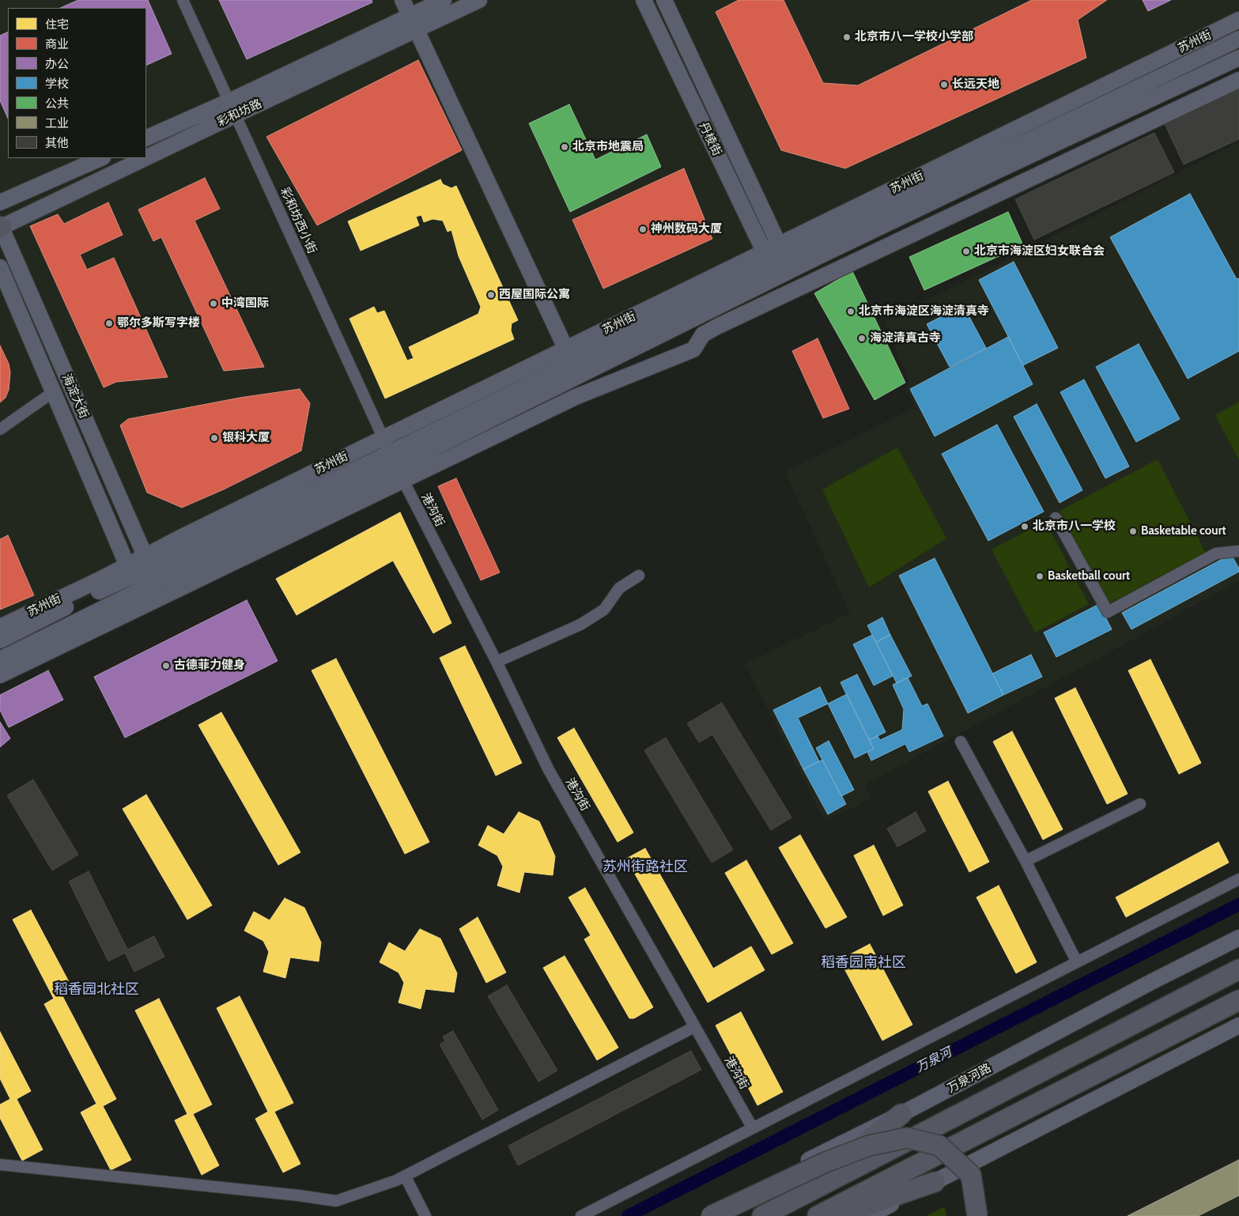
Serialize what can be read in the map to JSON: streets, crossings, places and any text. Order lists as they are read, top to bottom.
{
  "streets": {
    "street": [
      "苏州街",
      "彩和坊路",
      "丹棱街",
      "彩和坊西小街",
      "海淀大街",
      "港沟街",
      "万泉河路"
    ]
  },
  "crossings": [
    ["苏州街", "丹棱街"],
    ["苏州街", "彩和坊西小街"],
    ["苏州街", "海淀大街"],
    ["苏州街", "港沟街"],
    ["彩和坊路", "彩和坊西小街"],
    ["彩和坊路", "海淀大街"],
    ["彩和坊西小街", "港沟街"]
  ],
  "districts": ["苏州街路社区", "稻香园南社区", "稻香园北社区"],
  "water": ["万泉河"],
  "places": [
    "北京市八一学校小学部",
    "长远天地",
    "北京市地震局",
    "神州数码大厦",
    "北京市海淀区妇女联合会",
    "西屋国际公寓",
    "中湾国际",
    "北京市海淀区海淀清真寺",
    "鄂尔多斯写字楼",
    "海淀清真古寺",
    "银科大厦",
    "北京市八一学校",
    "Basketable court",
    "Basketball court",
    "古德菲力健身"
  ],
  "legend": [
    "住宅",
    "商业",
    "办公",
    "学校",
    "公共",
    "工业",
    "其他"
  ]
}
